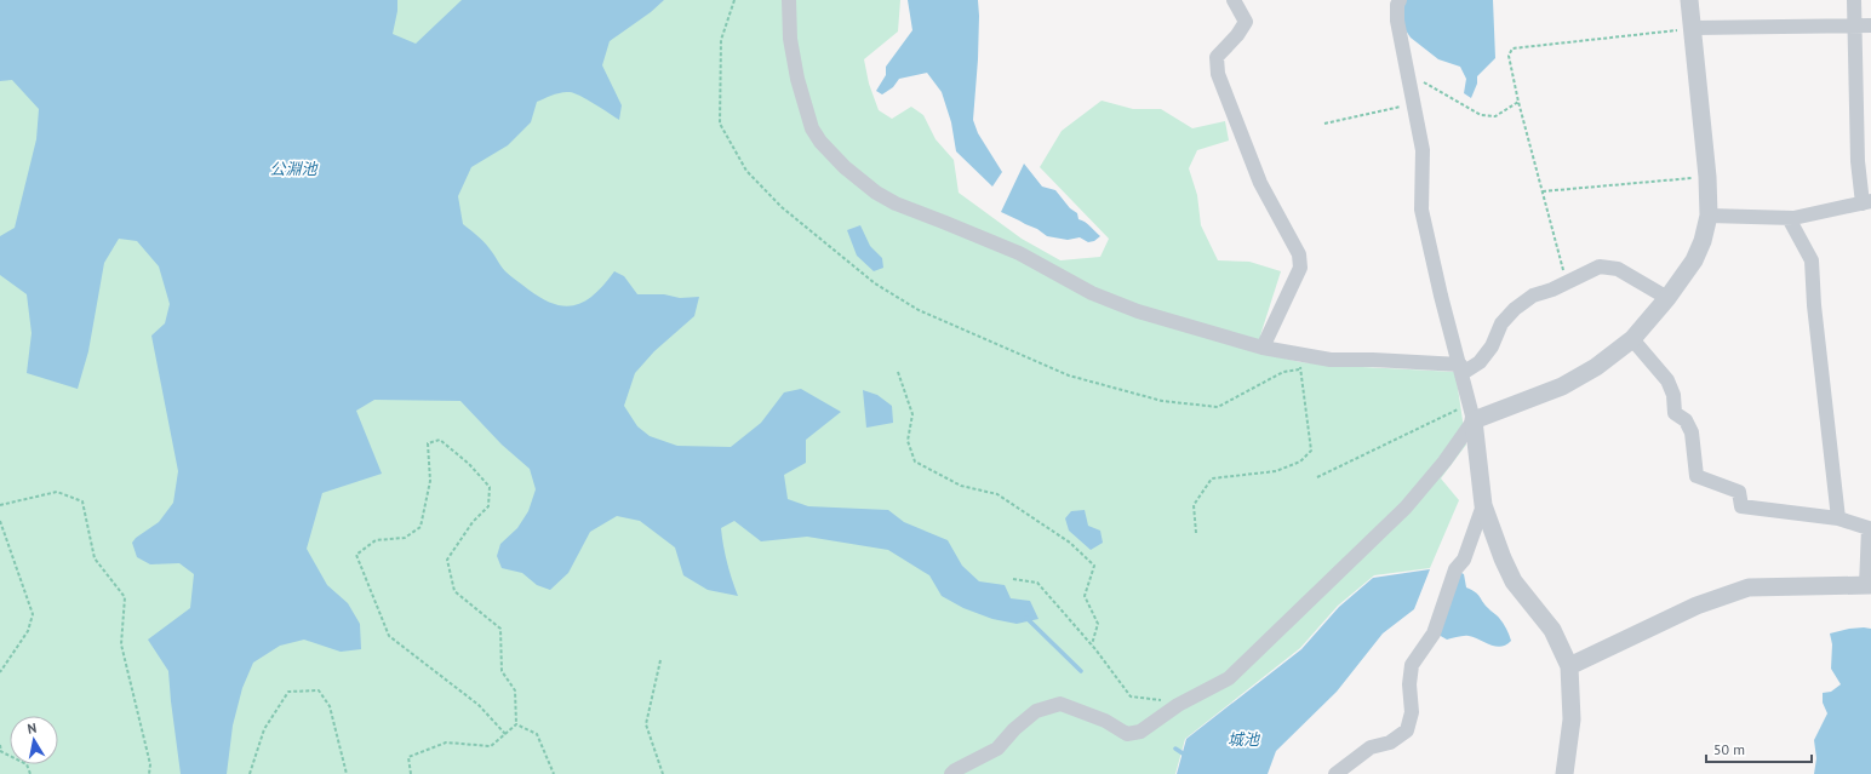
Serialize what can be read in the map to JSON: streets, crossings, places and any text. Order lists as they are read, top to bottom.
{
  "water": ["公淵池", "城池"],
  "scale_bar": "50 m",
  "north": "top"
}
